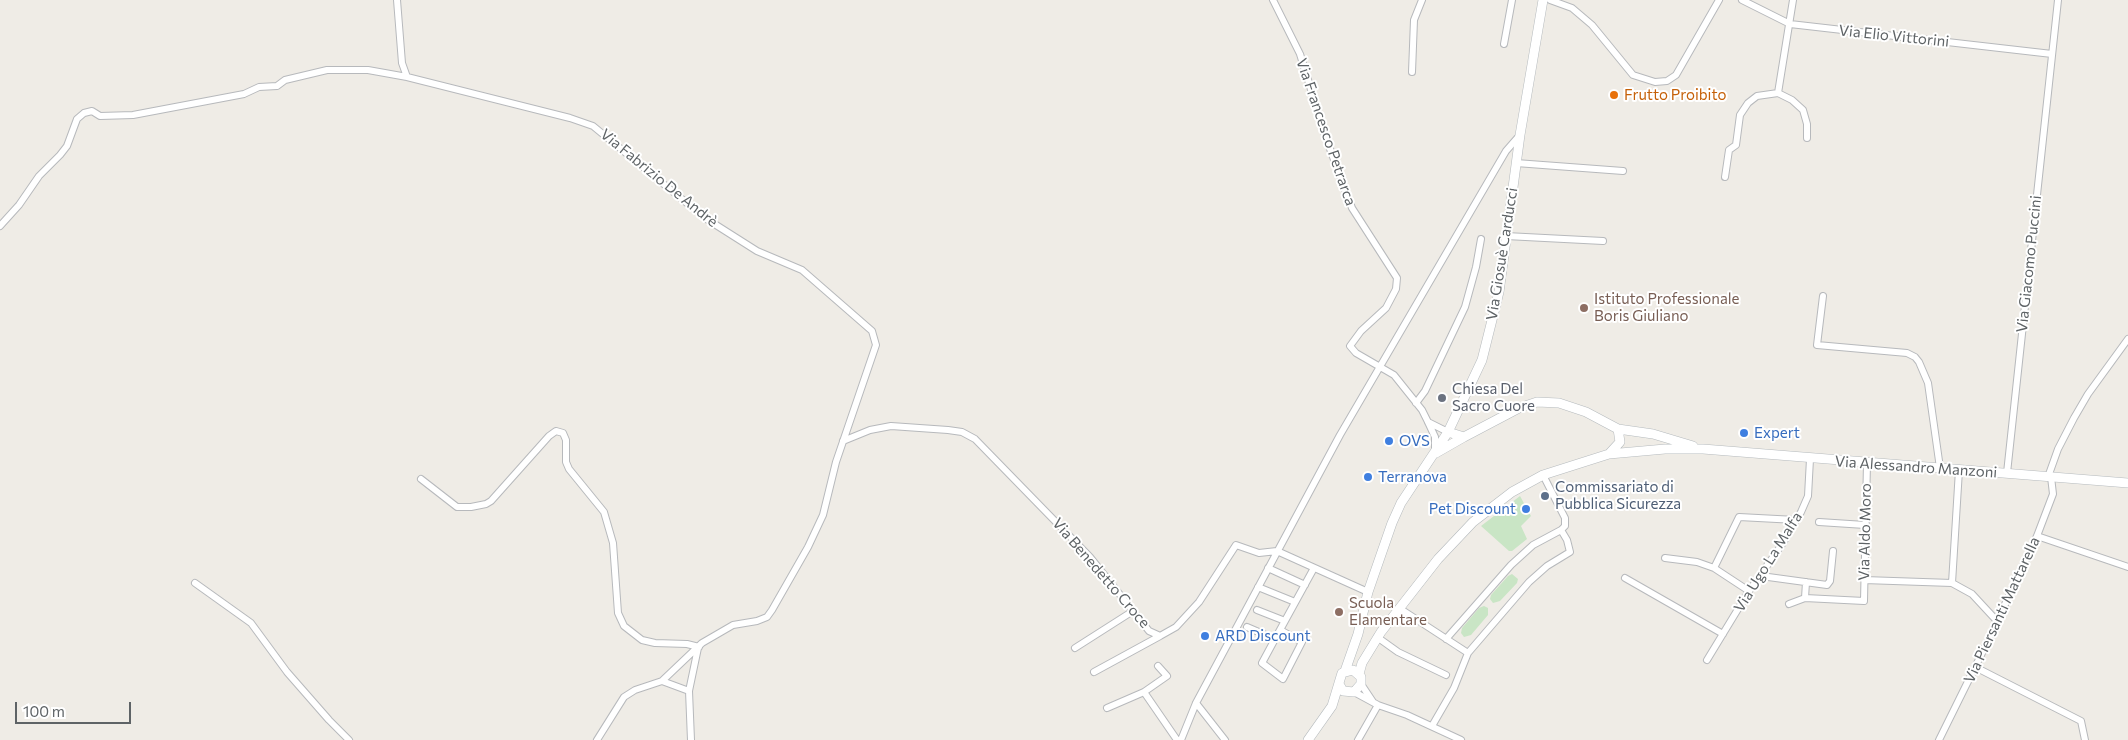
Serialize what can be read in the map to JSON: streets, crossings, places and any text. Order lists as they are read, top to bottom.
{
  "streets": {
    "main road": ["Via Giosuè Carducci", "Via Alessandro Manzoni"],
    "street": [
      "Via Elio Vittorini",
      "Via Francesco Petrarca",
      "Via Fabrizio De Andrè",
      "Via Giacomo Puccini",
      "Via Aldo Moro",
      "Via Ugo La Malfa",
      "Via Benedetto Croce",
      "Via Piersanti Mattarella"
    ]
  },
  "crossings": [
    ["Via Elio Vittorini", "Via Giacomo Puccini"],
    ["Via Francesco Petrarca", "Via Giosuè Carducci"],
    ["Via Fabrizio De Andrè", "Via Benedetto Croce"],
    ["Via Giosuè Carducci", "Via Benedetto Croce"],
    ["Via Giacomo Puccini", "Via Alessandro Manzoni"],
    ["Via Alessandro Manzoni", "Via Aldo Moro"],
    ["Via Alessandro Manzoni", "Via Ugo La Malfa"],
    ["Via Alessandro Manzoni", "Via Piersanti Mattarella"]
  ],
  "places": [
    "Frutto Proibito",
    "Istituto Professionale Boris Giuliano",
    "Chiesa Del Sacro Cuore",
    "Expert",
    "OVS",
    "Terranova",
    "Commissariato di Pubblica Sicurezza",
    "Pet Discount",
    "Scuola Elamentare",
    "ARD Discount"
  ],
  "scale_bar": "100 m"
}
